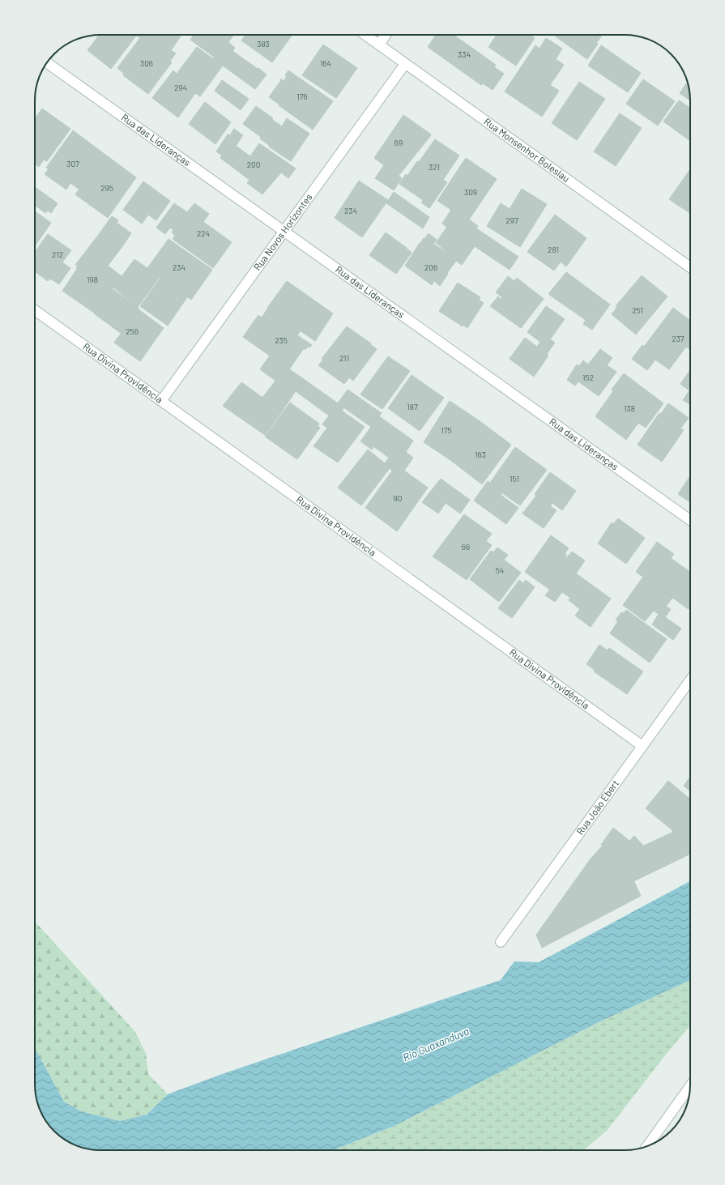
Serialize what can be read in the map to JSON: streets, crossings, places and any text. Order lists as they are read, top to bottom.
{
  "streets": {
    "street": [
      "Rua das Lideranças",
      "Rua Monsenhor Boleslau",
      "Rua Novos Horizontes",
      "Rua Divina Providência",
      "Rua João Ebert"
    ]
  },
  "crossings": [
    ["Rua das Lideranças", "Rua Novos Horizontes"],
    ["Rua Monsenhor Boleslau", "Rua Novos Horizontes"],
    ["Rua Novos Horizontes", "Rua Divina Providência"],
    ["Rua Divina Providência", "Rua João Ebert"]
  ],
  "water": ["Rio Guaxanduva"],
  "house_numbers": [
    "383",
    "334",
    "306",
    "164",
    "294",
    "176",
    "69",
    "307",
    "200",
    "321",
    "295",
    "309",
    "234",
    "297",
    "224",
    "281",
    "212",
    "234",
    "206",
    "198",
    "251",
    "256",
    "237",
    "235",
    "211",
    "152",
    "187",
    "138",
    "175",
    "163",
    "151",
    "90",
    "66",
    "54"
  ]
}
